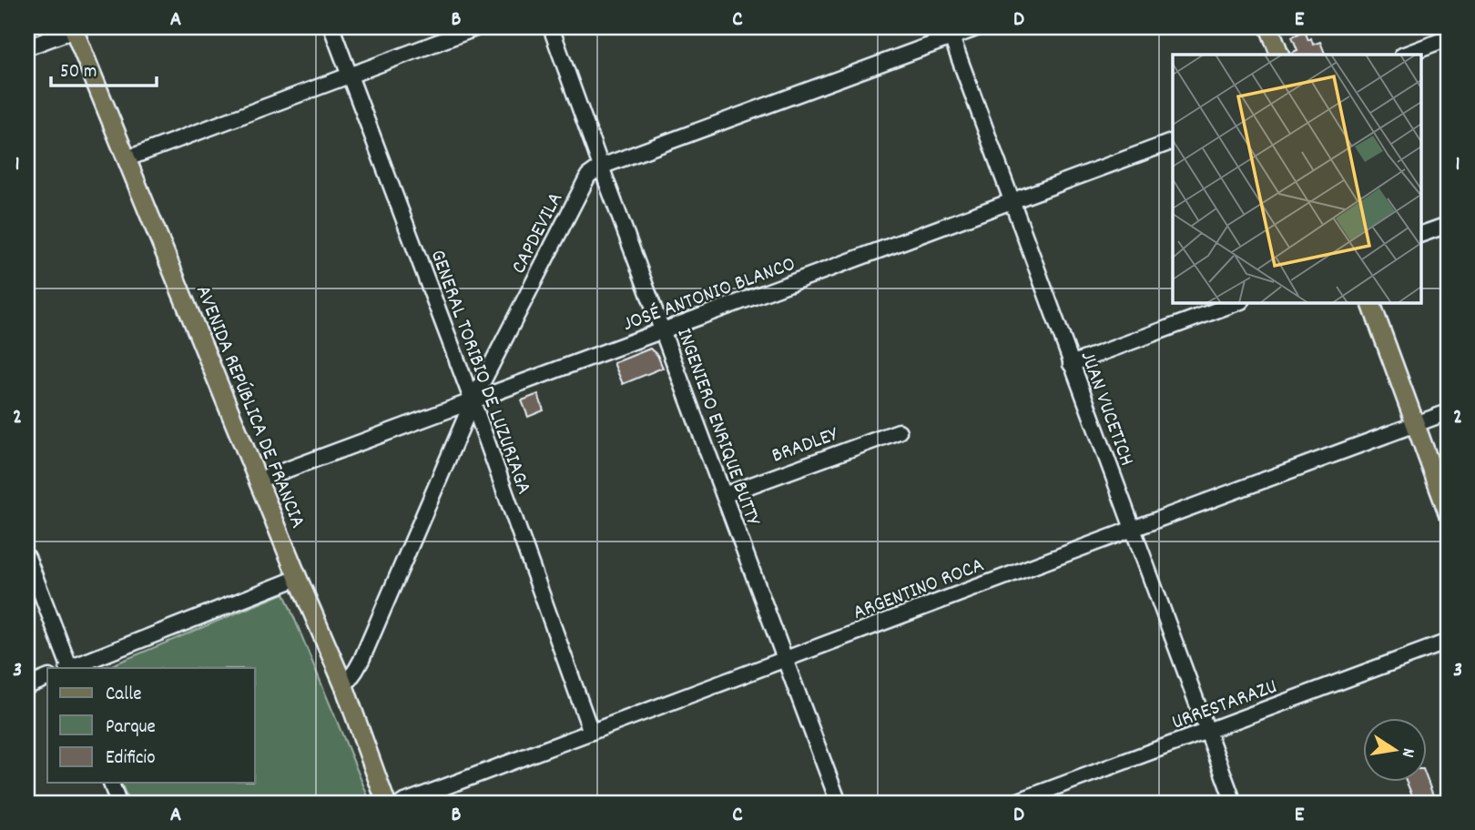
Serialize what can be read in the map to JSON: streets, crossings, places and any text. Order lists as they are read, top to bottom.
{
  "streets": {
    "main road": ["AVENIDA REPÚBLICA DE FRANCIA"],
    "street": [
      "CAPDEVILA",
      "JOSÉ ANTONIO BLANCO",
      "GENERAL TORIBIO DE LUZURIAGA",
      "JUAN VUCETICH",
      "INGENIERO ENRIQUE BUTTY",
      "BRADLEY",
      "ARGENTINO ROCA",
      "URRESTARAZU"
    ]
  },
  "crossings": [
    ["CAPDEVILA", "JOSÉ ANTONIO BLANCO"],
    ["CAPDEVILA", "GENERAL TORIBIO DE LUZURIAGA"],
    ["CAPDEVILA", "AVENIDA REPÚBLICA DE FRANCIA"],
    ["CAPDEVILA", "JUAN VUCETICH"],
    ["CAPDEVILA", "INGENIERO ENRIQUE BUTTY"],
    ["JOSÉ ANTONIO BLANCO", "GENERAL TORIBIO DE LUZURIAGA"],
    ["JOSÉ ANTONIO BLANCO", "AVENIDA REPÚBLICA DE FRANCIA"],
    ["JOSÉ ANTONIO BLANCO", "JUAN VUCETICH"],
    ["JOSÉ ANTONIO BLANCO", "INGENIERO ENRIQUE BUTTY"],
    ["GENERAL TORIBIO DE LUZURIAGA", "ARGENTINO ROCA"],
    ["JUAN VUCETICH", "ARGENTINO ROCA"],
    ["JUAN VUCETICH", "URRESTARAZU"],
    ["INGENIERO ENRIQUE BUTTY", "BRADLEY"],
    ["INGENIERO ENRIQUE BUTTY", "ARGENTINO ROCA"]
  ],
  "legend": ["Calle", "Parque", "Edificio"],
  "scale_bar": "50 m",
  "north": "right",
  "grid": {
    "columns": [
      "A",
      "B",
      "C",
      "D",
      "E"
    ],
    "rows": ["1", "2", "3"]
  }
}
